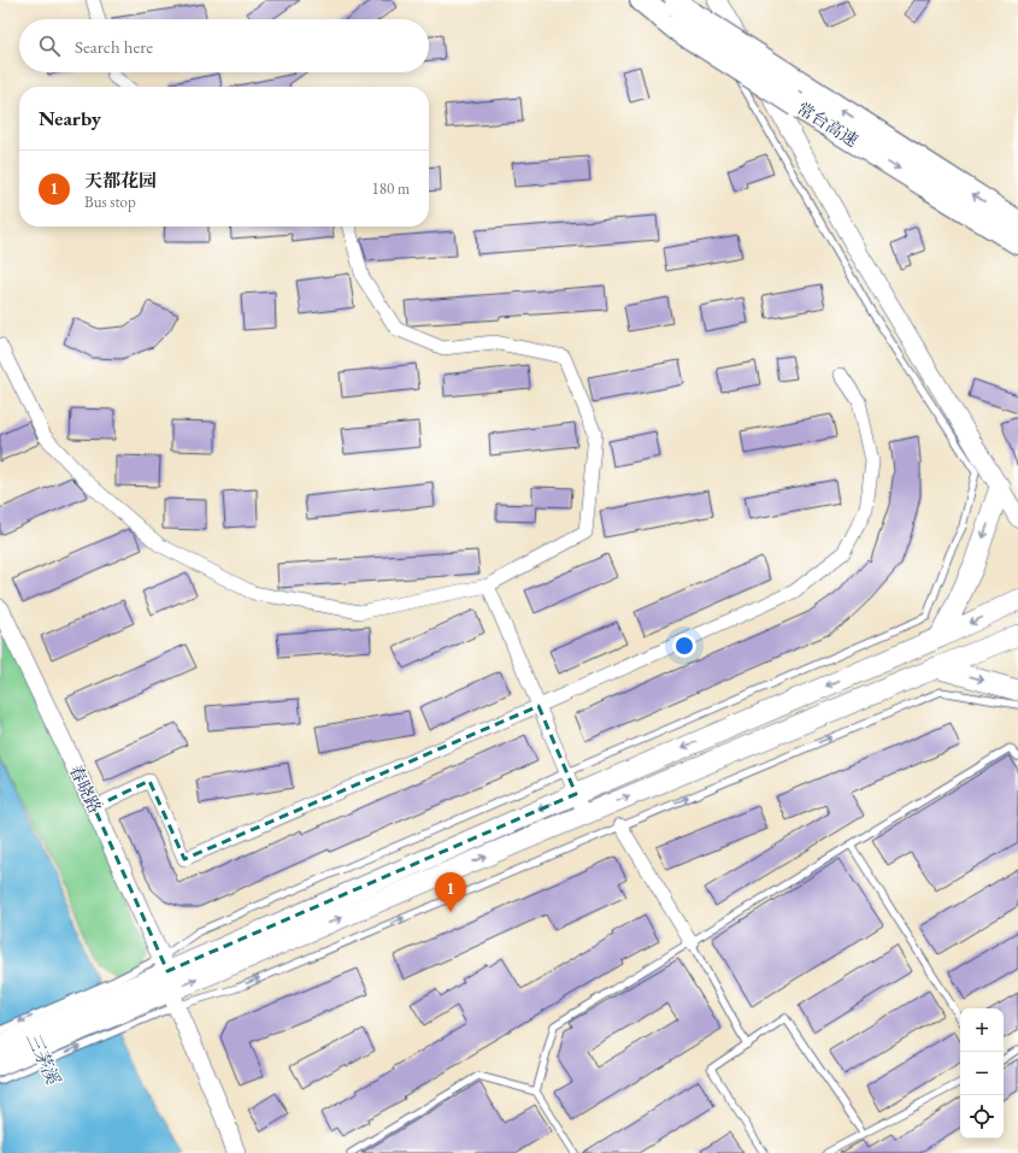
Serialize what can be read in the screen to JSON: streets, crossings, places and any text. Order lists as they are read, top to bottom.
{
  "streets": {
    "highway": ["常台高速"],
    "main road": ["春晓路"]
  },
  "water": ["三茅溪"],
  "page": {
    "search": "Search here",
    "heading": "Nearby",
    "list": [
      {
        "mark": "1",
        "name": "天都花园",
        "note": "Bus stop",
        "value": "180 m"
      }
    ],
    "pins": "1",
    "map_buttons": ["+", "−"]
  }
}
